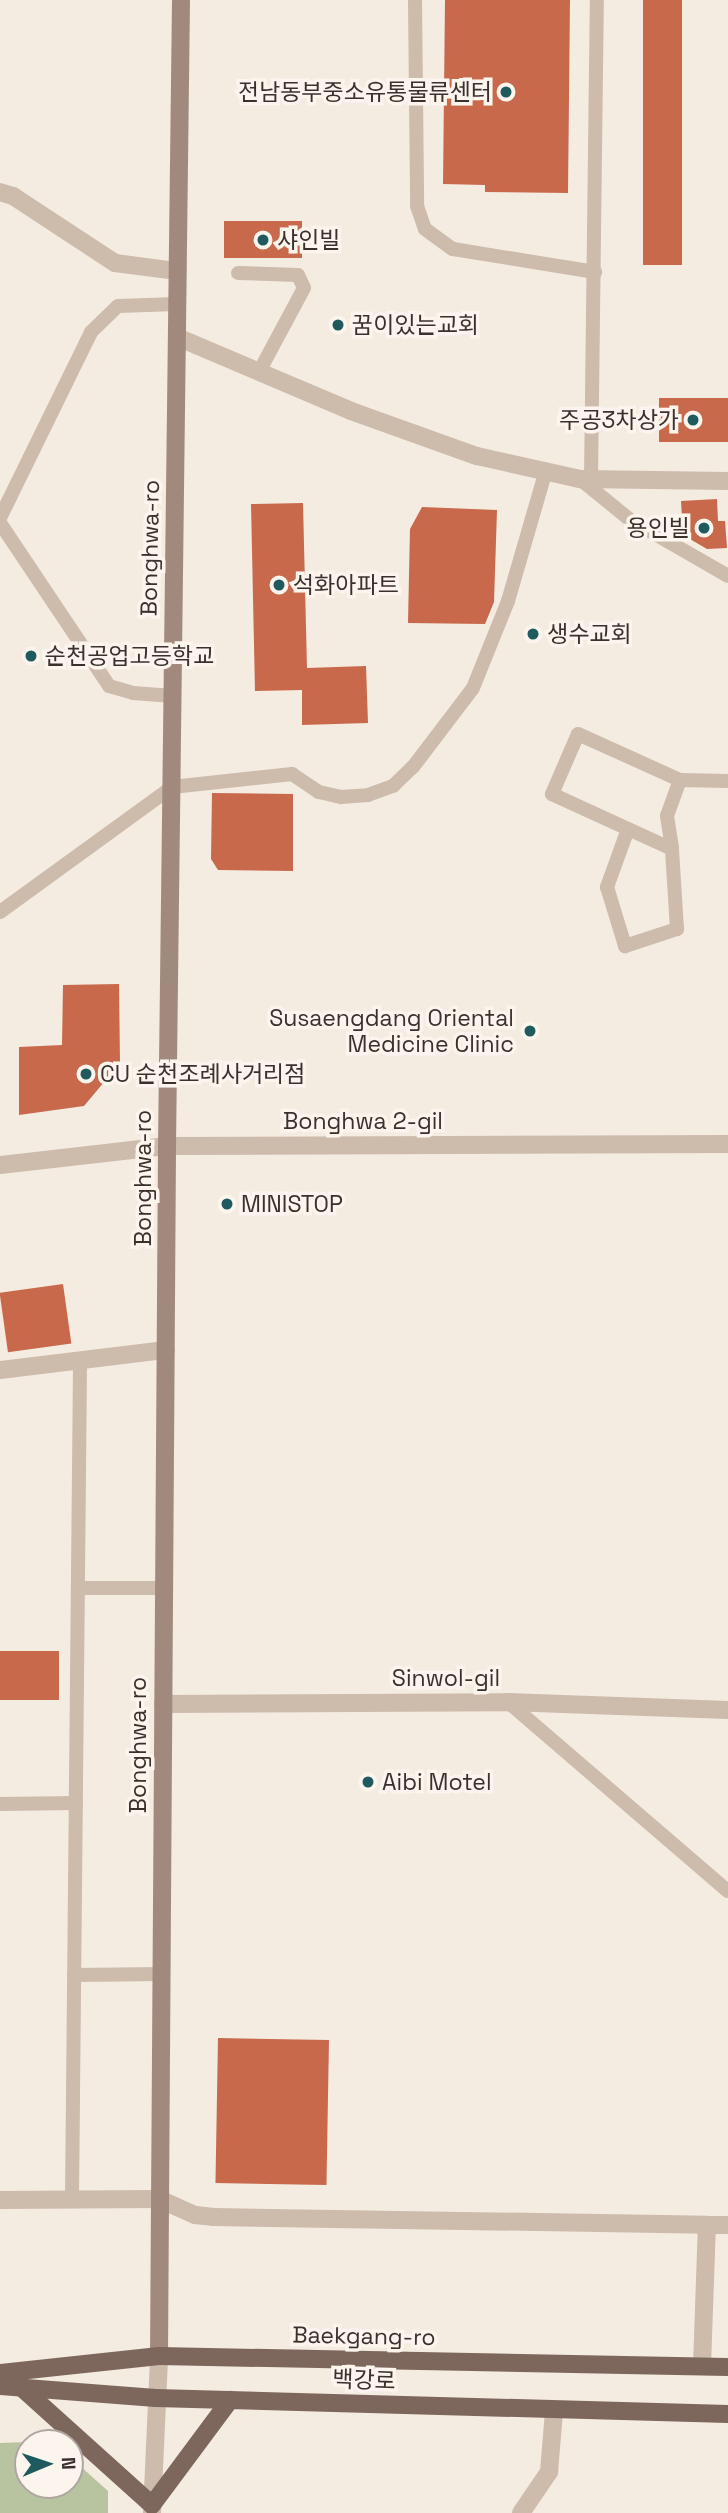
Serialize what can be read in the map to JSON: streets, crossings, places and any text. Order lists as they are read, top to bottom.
{
  "streets": {
    "main road": ["Bonghwa-ro", "Baekgang-ro", "백강로"],
    "street": ["Bonghwa 2-gil", "Sinwol-gil"]
  },
  "crossings": [
    ["Bonghwa-ro", "Bonghwa 2-gil"],
    ["Bonghwa-ro", "Sinwol-gil"],
    ["Bonghwa-ro", "Baekgang-ro"]
  ],
  "places": [
    "전남동부중소유통물류센터",
    "샤인빌",
    "꿈이있는교회",
    "주공3차상가",
    "용인빌",
    "석화아파트",
    "생수교회",
    "순천공업고등학교",
    "Susaengdang Oriental Medicine Clinic",
    "CU 순천조례사거리점",
    "MINISTOP",
    "Aibi Motel"
  ],
  "north": "right"
}
